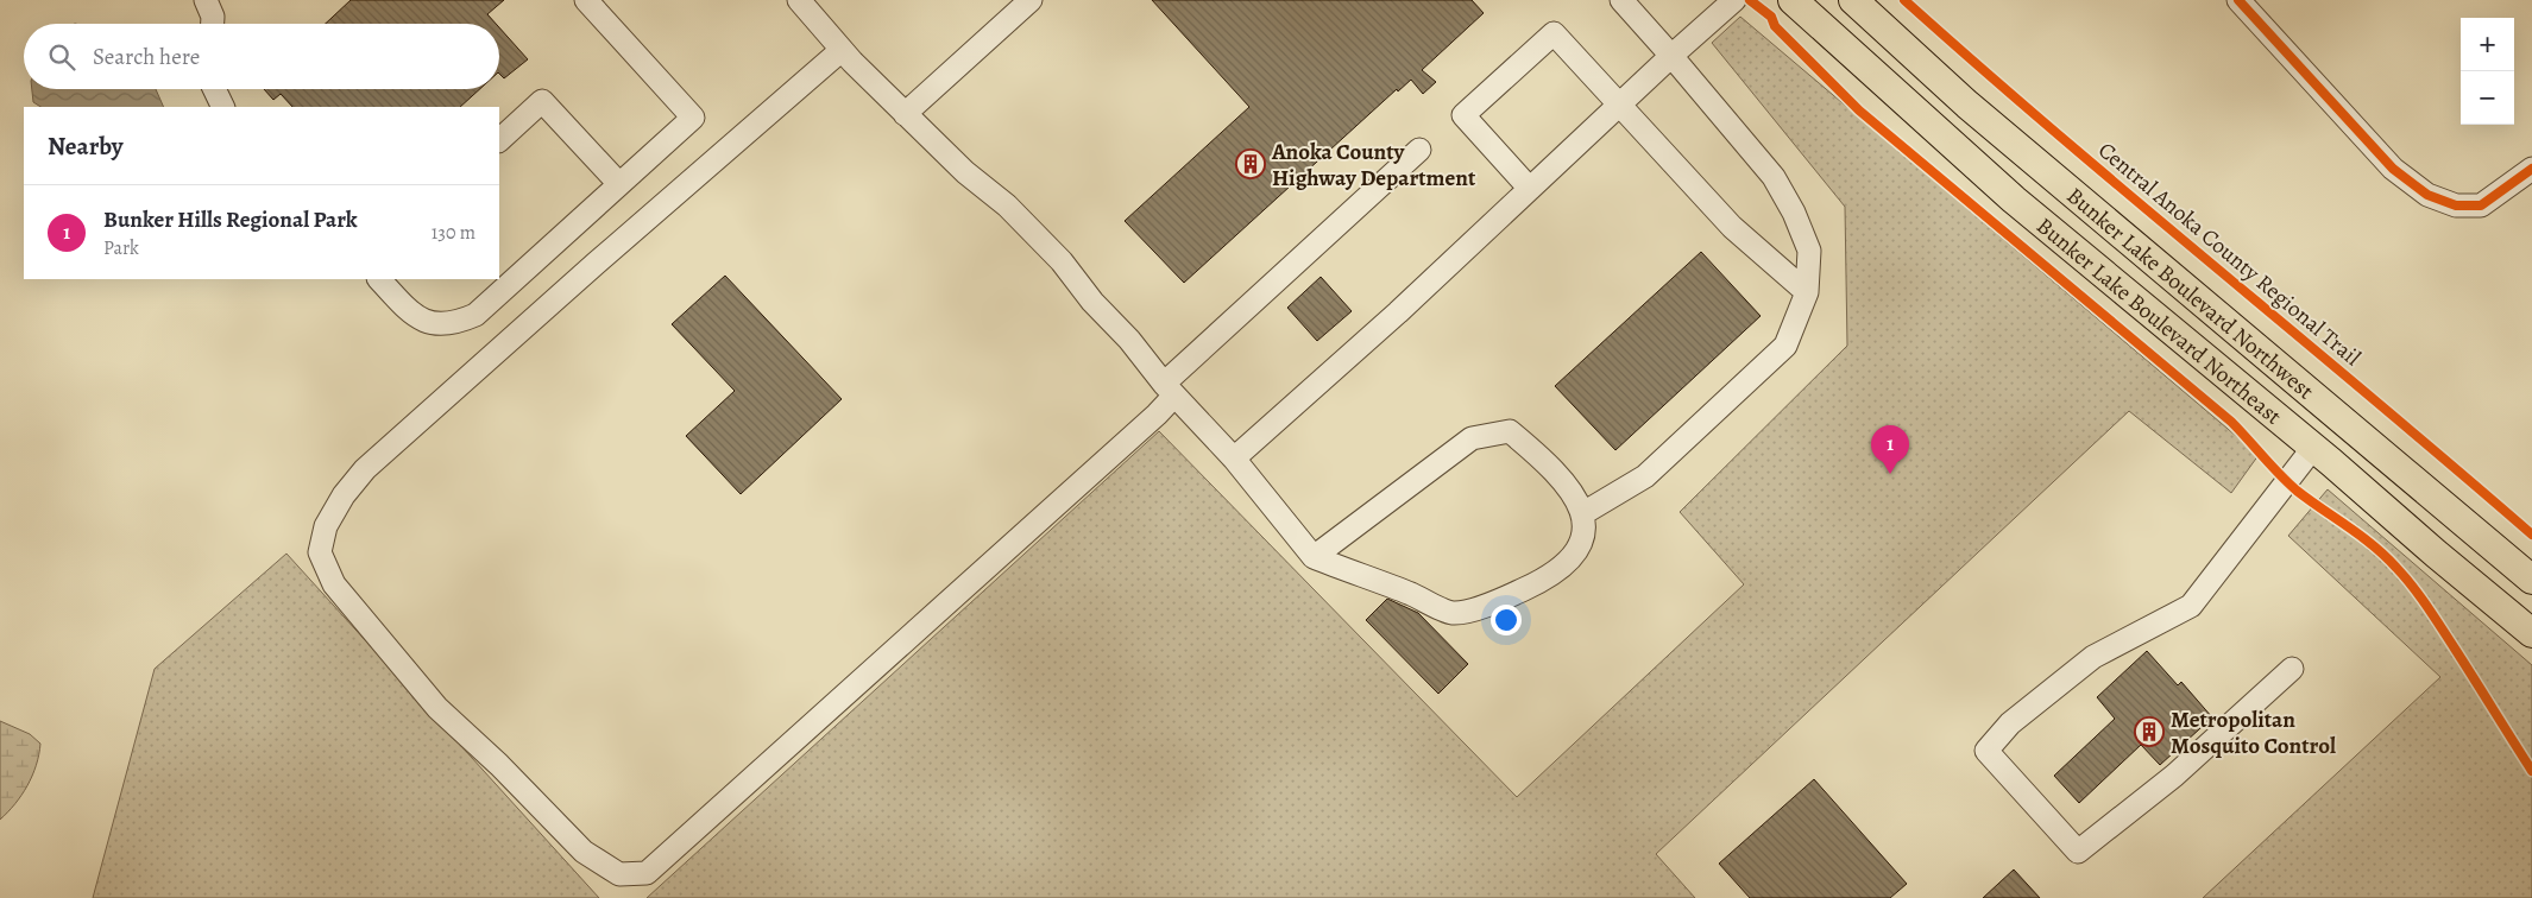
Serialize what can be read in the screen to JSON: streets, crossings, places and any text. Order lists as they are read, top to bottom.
{
  "streets": {
    "main road": ["Bunker Lake Boulevard Northwest", "Bunker Lake Boulevard Northeast"],
    "cycle path": ["Central Anoka County Regional Trail"]
  },
  "places": {
    "building": ["Anoka County Highway Department", "Metropolitan Mosquito Control"]
  },
  "page": {
    "map_buttons": ["+", "−"],
    "search": "Search here",
    "heading": "Nearby",
    "list": [
      {
        "mark": "1",
        "name": "Bunker Hills Regional Park",
        "note": "Park",
        "value": "130 m"
      }
    ],
    "pins": "1"
  }
}
